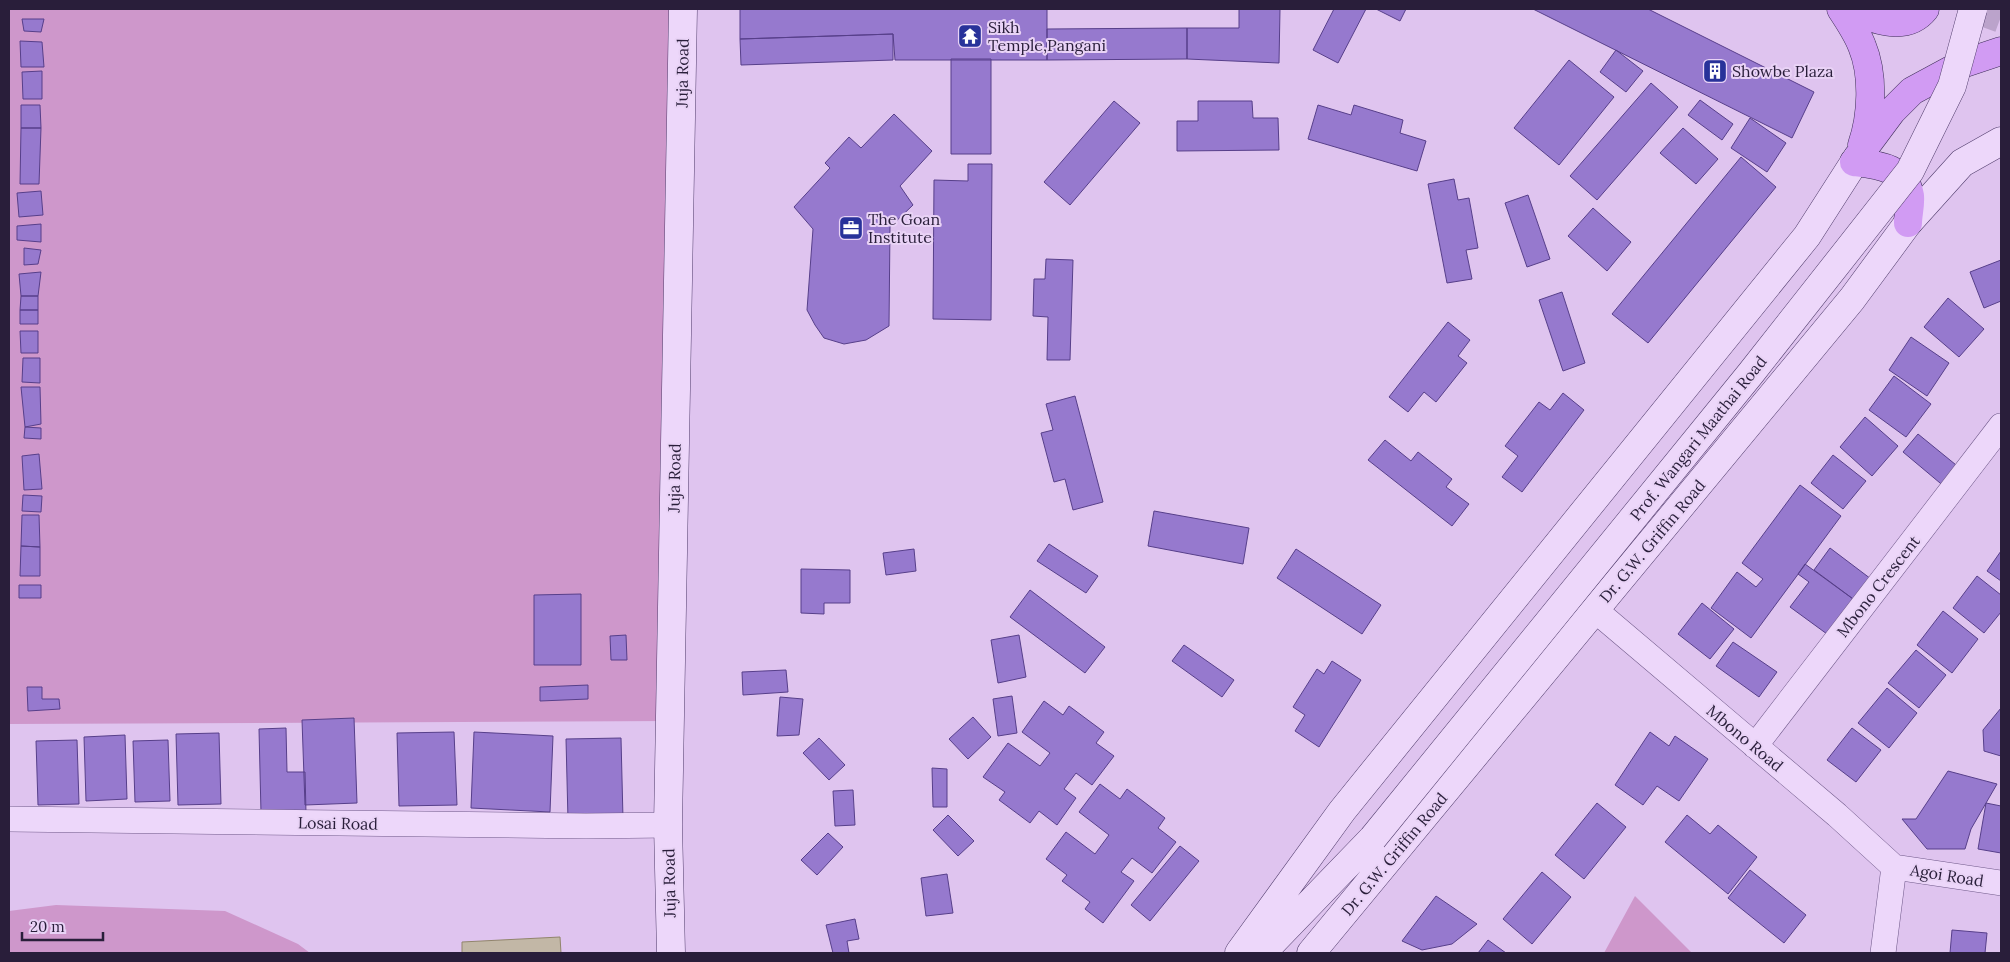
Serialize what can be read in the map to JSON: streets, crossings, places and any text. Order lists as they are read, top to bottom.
{
  "streets": {
    "main road": ["Juja Road", "Prof. Wangari Maathai Road", "Dr. G.W. Griffin Road"],
    "street": [
      "Mbono Crescent",
      "Mbono Road",
      "Losai Road",
      "Agoi Road"
    ]
  },
  "crossings": [
    ["Juja Road", "Losai Road"],
    ["Prof. Wangari Maathai Road", "Dr. G.W. Griffin Road"],
    ["Dr. G.W. Griffin Road", "Mbono Road"],
    ["Mbono Crescent", "Mbono Road"],
    ["Mbono Road", "Agoi Road"]
  ],
  "places": {
    "temple": ["Sikh Temple,Pangani"],
    "building": ["Showbe Plaza"],
    "office": ["The Goan Institute"]
  },
  "scale_bar": "20 m"
}
